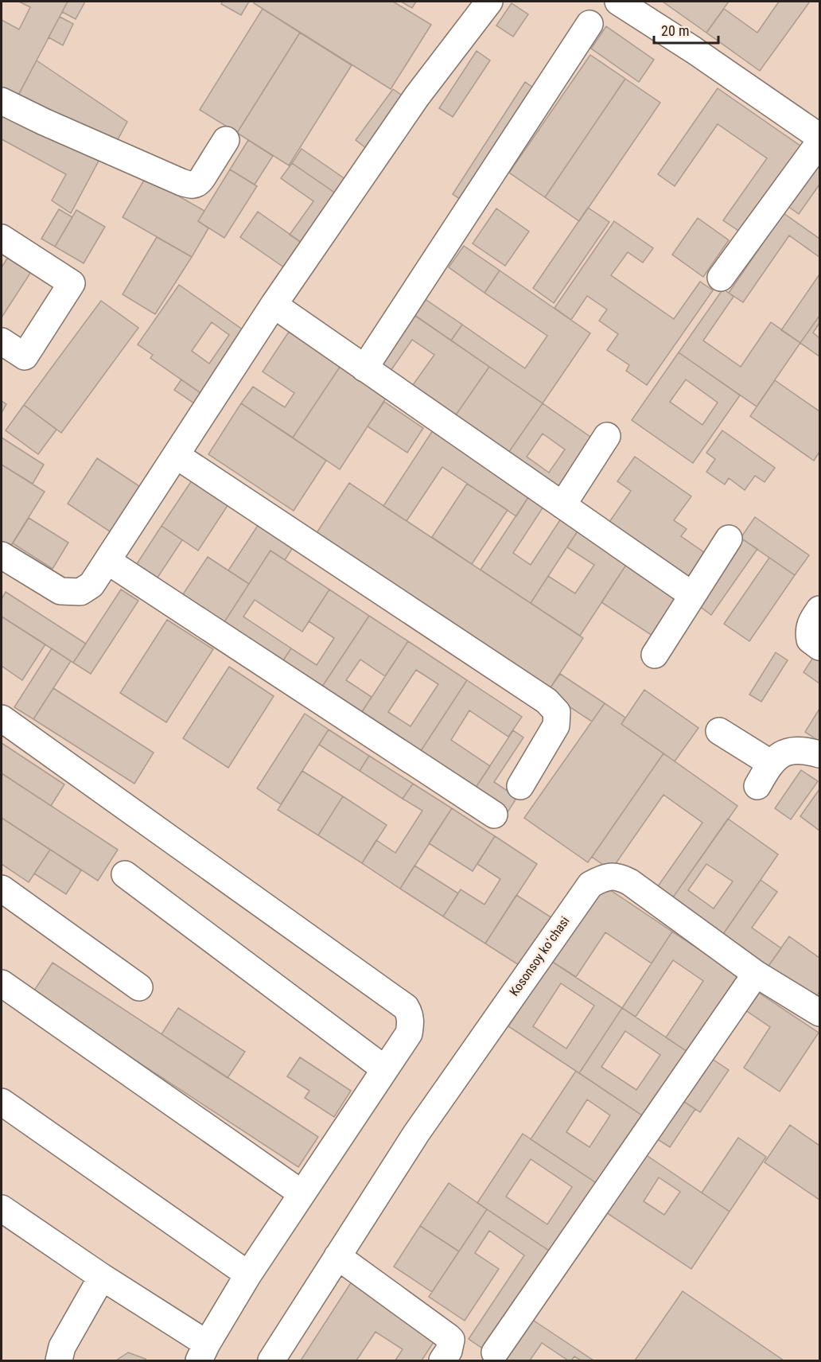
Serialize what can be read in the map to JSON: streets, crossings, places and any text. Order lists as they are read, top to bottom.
{
  "streets": {
    "street": ["Kosonsoy koʻchasi"]
  },
  "scale_bar": "20 m"
}
